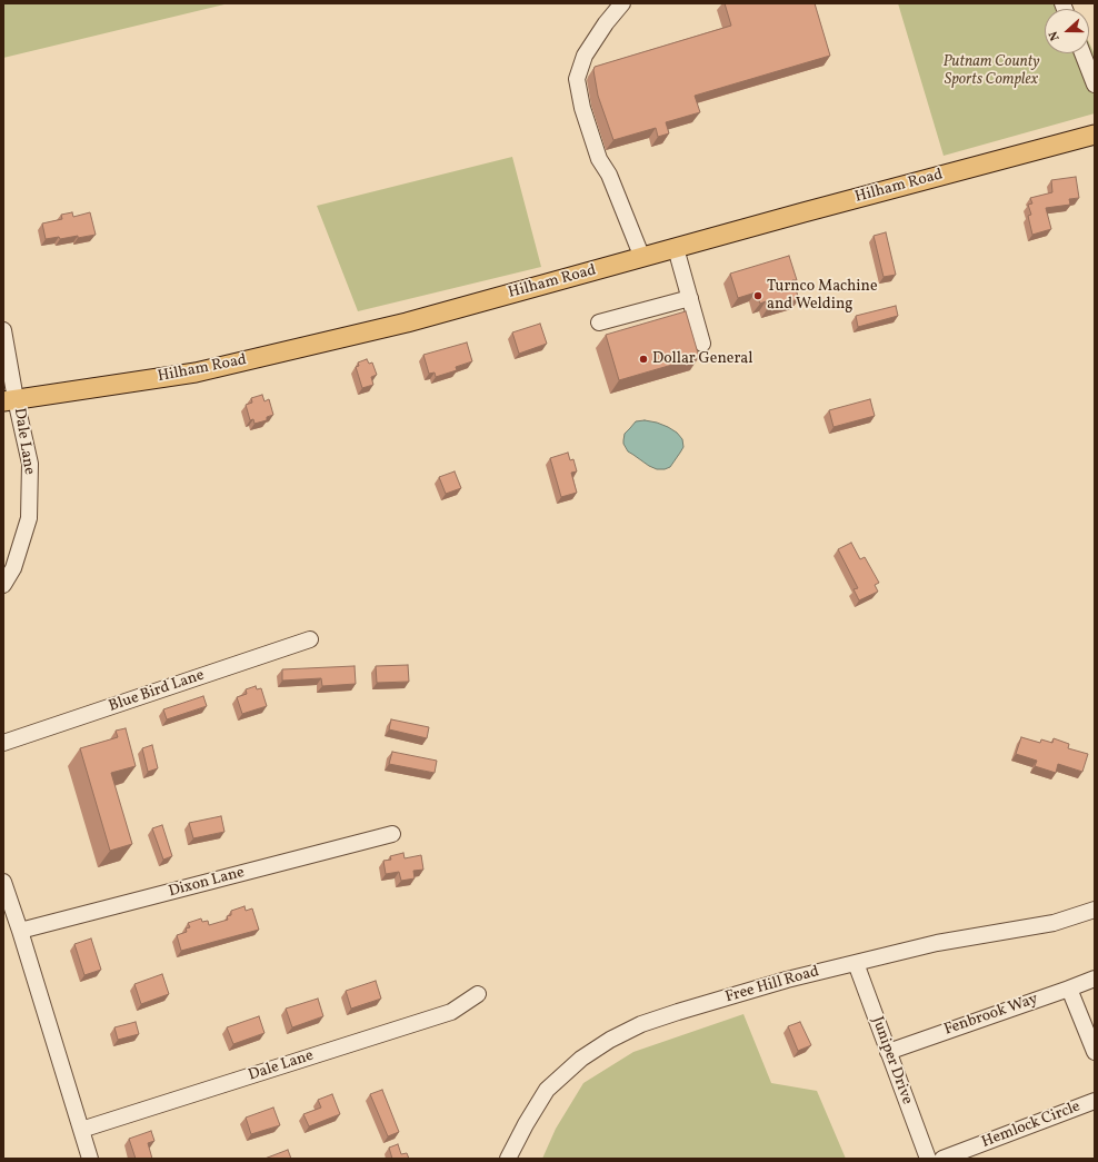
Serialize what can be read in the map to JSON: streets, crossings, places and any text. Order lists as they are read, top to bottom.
{
  "streets": {
    "main road": ["Hilham Road"],
    "street": [
      "Dale Lane",
      "Blue Bird Lane",
      "Dixon Lane",
      "Free Hill Road",
      "Fenbrook Way",
      "Juniper Drive",
      "Hemlock Circle"
    ]
  },
  "crossings": [
    ["Hilham Road", "Dale Lane"],
    ["Free Hill Road", "Juniper Drive"],
    ["Fenbrook Way", "Juniper Drive"]
  ],
  "parks": ["Putnam County Sports Complex"],
  "places": ["Turnco Machine and Welding", "Dollar General"],
  "north": "left"
}
